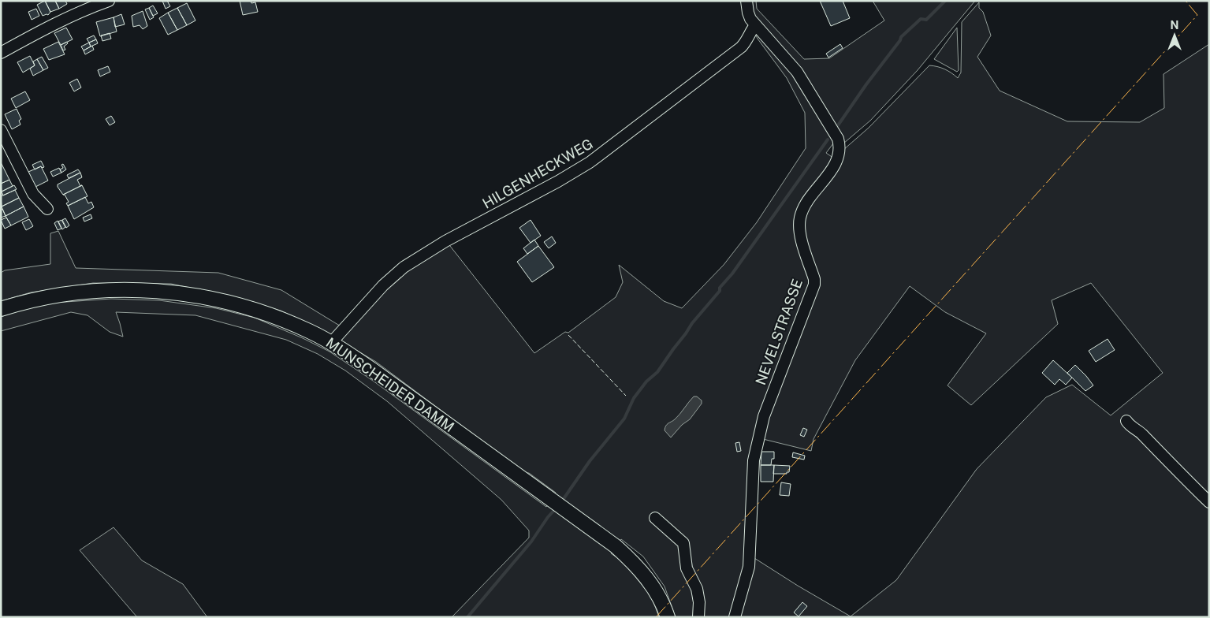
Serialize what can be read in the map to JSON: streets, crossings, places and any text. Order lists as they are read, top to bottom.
{
  "streets": {
    "main road": ["MUNSCHEIDER DAMM"],
    "street": ["HILGENHECKWEG", "NEVELSTRASSE"]
  },
  "crossings": [
    ["HILGENHECKWEG", "NEVELSTRASSE"],
    ["HILGENHECKWEG", "MUNSCHEIDER DAMM"]
  ],
  "north": "top"
}
